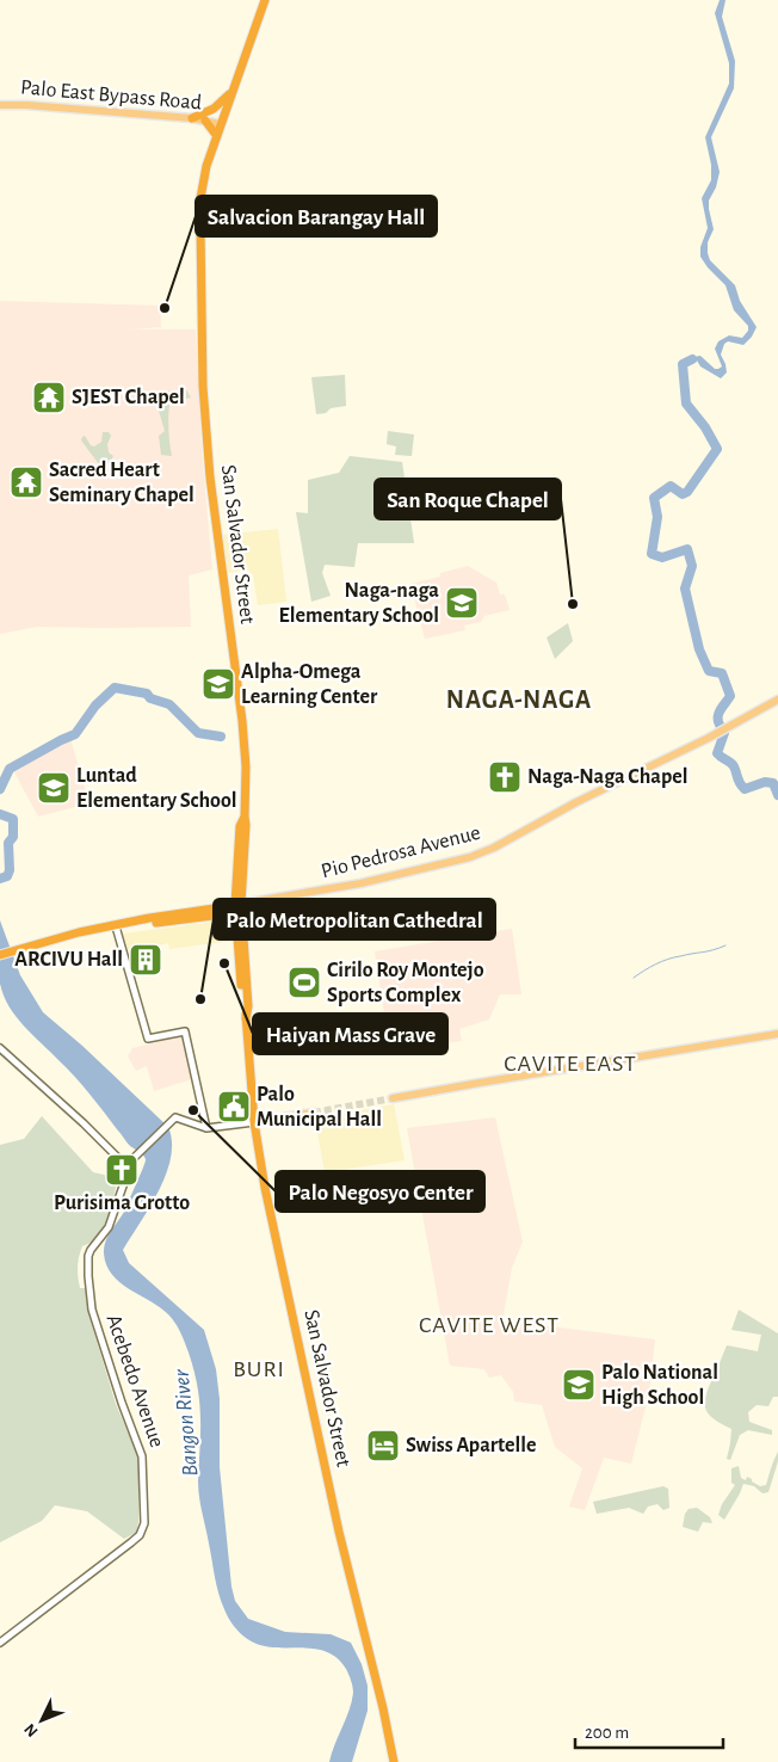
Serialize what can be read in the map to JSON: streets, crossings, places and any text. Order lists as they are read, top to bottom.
{
  "streets": {
    "highway": ["San Salvador Street"],
    "main road": ["Palo East Bypass Road", "Pio Pedrosa Avenue"],
    "street": ["Acebedo Avenue"]
  },
  "crossings": [
    ["Palo East Bypass Road", "San Salvador Street"],
    ["San Salvador Street", "Pio Pedrosa Avenue"]
  ],
  "districts": [
    "NAGA-NAGA",
    "CAVITE EAST",
    "CAVITE WEST",
    "BURI"
  ],
  "water": ["Bangon River"],
  "places": {
    "other": [
      "Salvacion Barangay Hall",
      "San Roque Chapel",
      "Haiyan Mass Grave",
      "Palo Metropolitan Cathedral",
      "Palo Negosyo Center"
    ],
    "temple": ["SJEST Chapel", "Sacred Heart Seminary Chapel"],
    "school or university": [
      "Naga-naga Elementary School",
      "Alpha-Omega Learning Center",
      "Luntad Elementary School",
      "Palo National High School"
    ],
    "church": ["Naga-Naga Chapel", "Purisima Grotto"],
    "building": ["ARCIVU Hall"],
    "sports": ["Cirilo Roy Montejo Sports Complex"],
    "public building": ["Palo Municipal Hall"],
    "hotel": ["Swiss Apartelle"]
  },
  "scale_bar": "200 m",
  "north": "bottom left"
}
